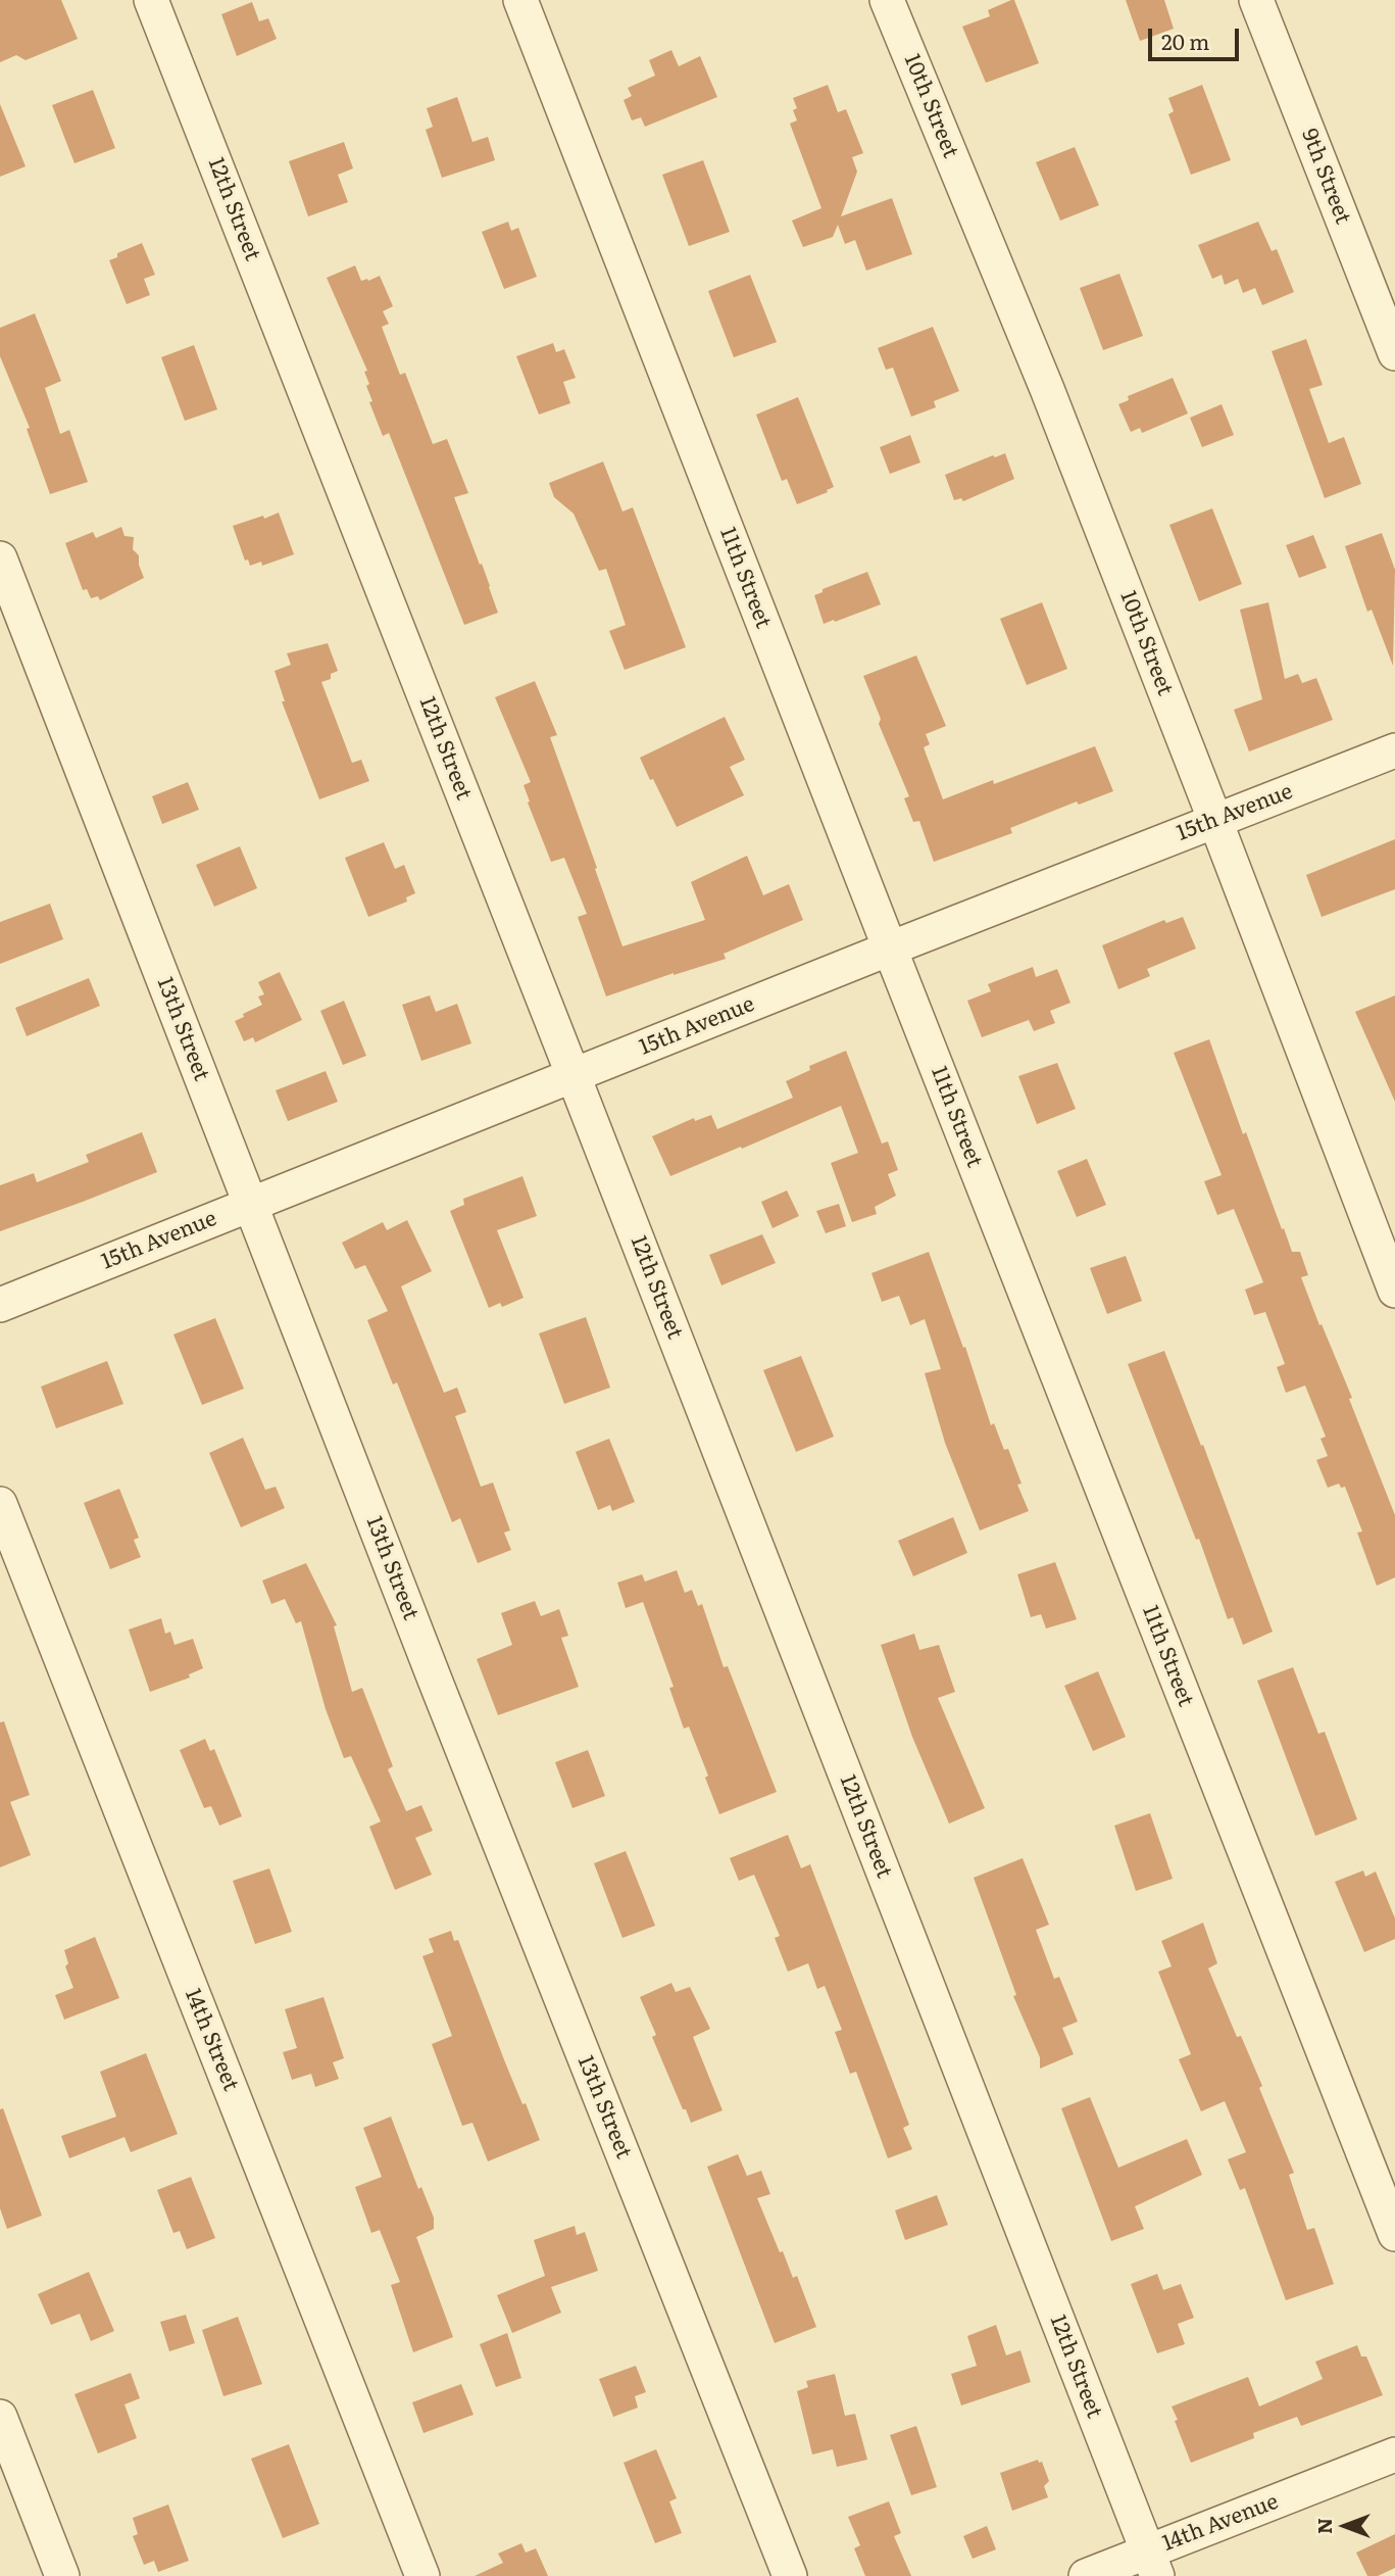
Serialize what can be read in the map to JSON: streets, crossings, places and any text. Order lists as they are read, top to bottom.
{
  "streets": {
    "street": [
      "10th Street",
      "9th Street",
      "12th Street",
      "11th Street",
      "15th Avenue",
      "13th Street",
      "14th Street",
      "14th Avenue"
    ]
  },
  "crossings": [
    ["10th Street", "15th Avenue"],
    ["12th Street", "15th Avenue"],
    ["12th Street", "14th Avenue"],
    ["11th Street", "15th Avenue"],
    ["15th Avenue", "13th Street"]
  ],
  "scale_bar": "20 m",
  "north": "left"
}
